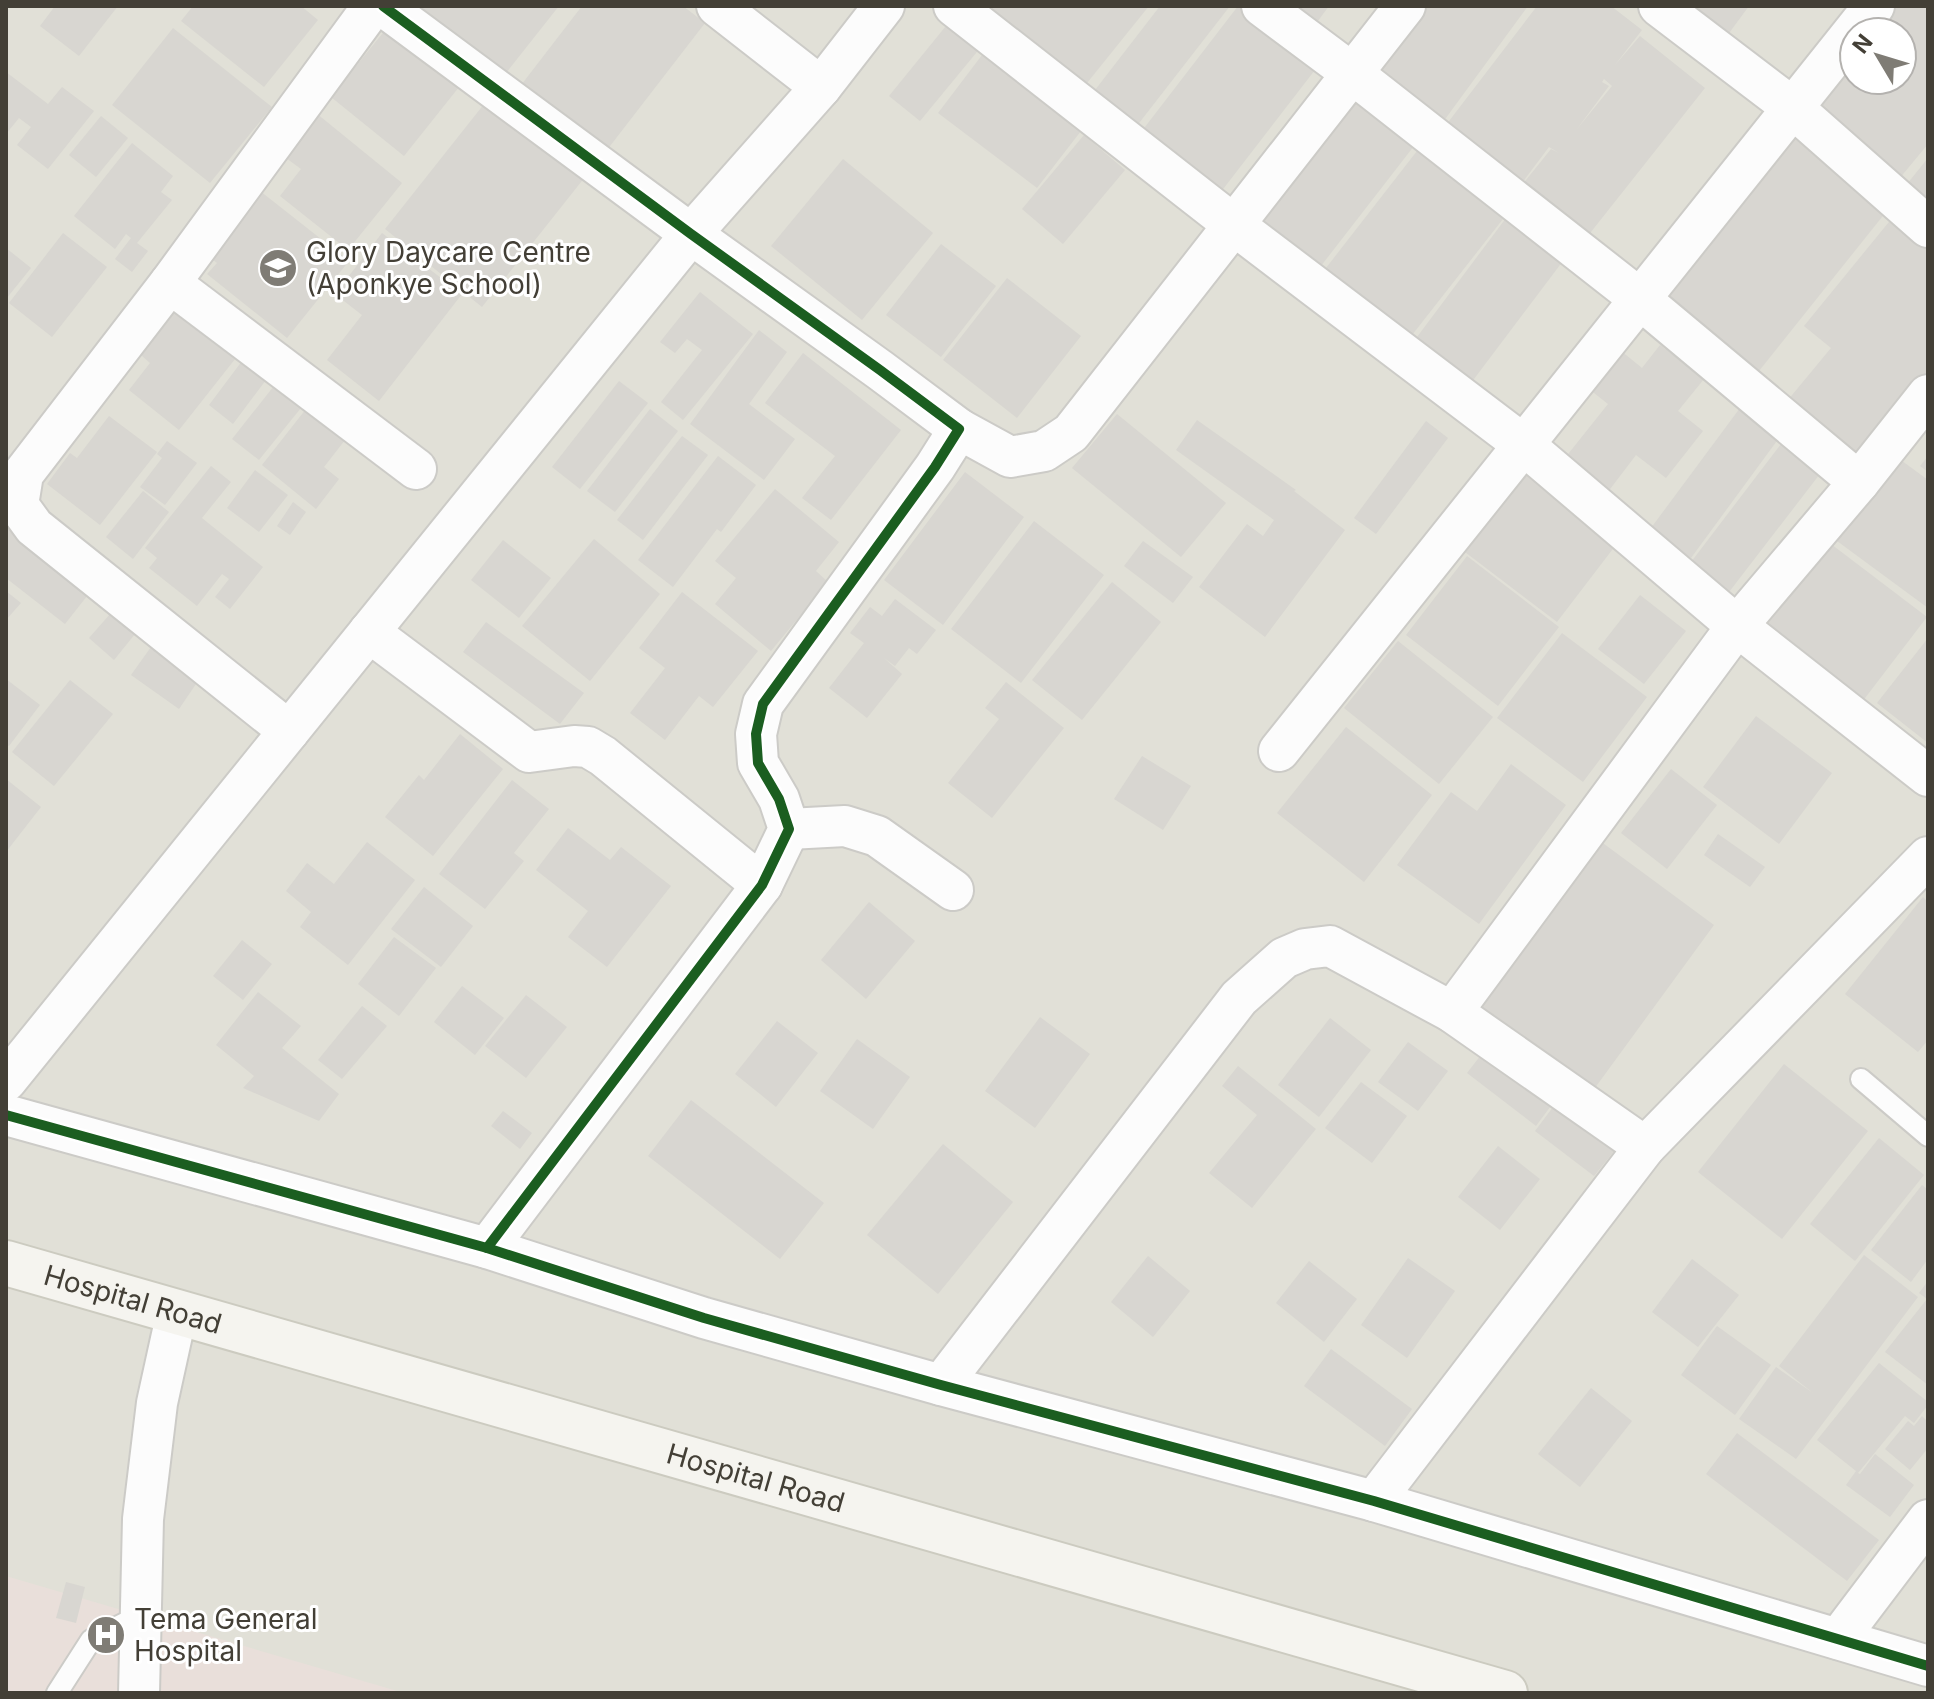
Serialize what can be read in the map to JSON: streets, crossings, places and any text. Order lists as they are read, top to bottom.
{
  "streets": {
    "main road": ["Hospital Road"]
  },
  "places": {
    "school or university": ["Glory Daycare Centre (Aponkye School)"],
    "hospital": ["Tema General Hospital"]
  },
  "north": "top left"
}
